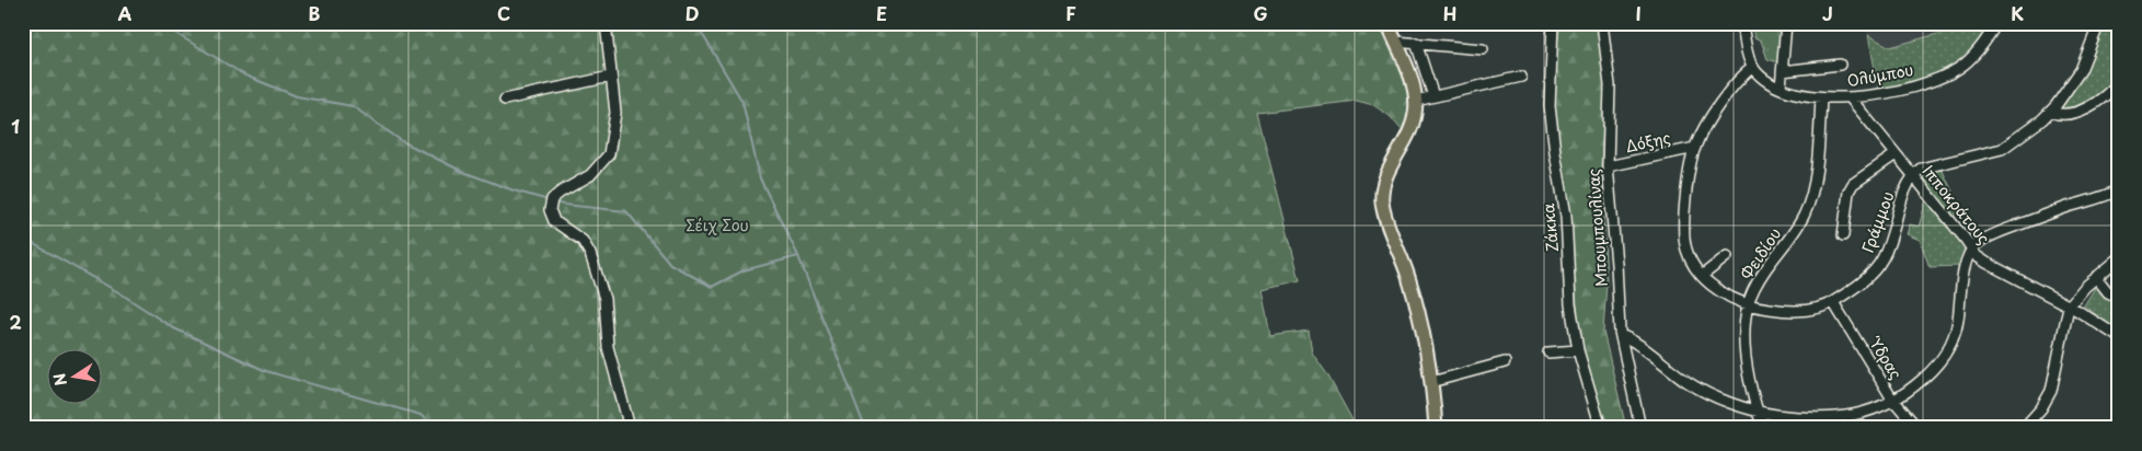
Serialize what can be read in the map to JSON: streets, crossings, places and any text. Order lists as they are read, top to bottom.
{
  "streets": {
    "street": [
      "Ολύμπου",
      "Δόξης",
      "Ιπποκράτους",
      "Γράμμου",
      "Ζάκκα",
      "Μπουμπουλίνας",
      "Φειδίου",
      "Ύδρας"
    ]
  },
  "crossings": [
    ["Ολύμπου", "Ιπποκράτους"],
    ["Ολύμπου", "Γράμμου"],
    ["Ολύμπου", "Φειδίου"],
    ["Δόξης", "Γράμμου"],
    ["Δόξης", "Μπουμπουλίνας"],
    ["Ιπποκράτους", "Γράμμου"],
    ["Γράμμου", "Φειδίου"],
    ["Γράμμου", "Ύδρας"]
  ],
  "parks": ["Σέιχ Σου"],
  "north": "left",
  "grid": {
    "columns": [
      "A",
      "B",
      "C",
      "D",
      "E",
      "F",
      "G",
      "H",
      "I",
      "J",
      "K"
    ],
    "rows": ["1", "2"]
  }
}
